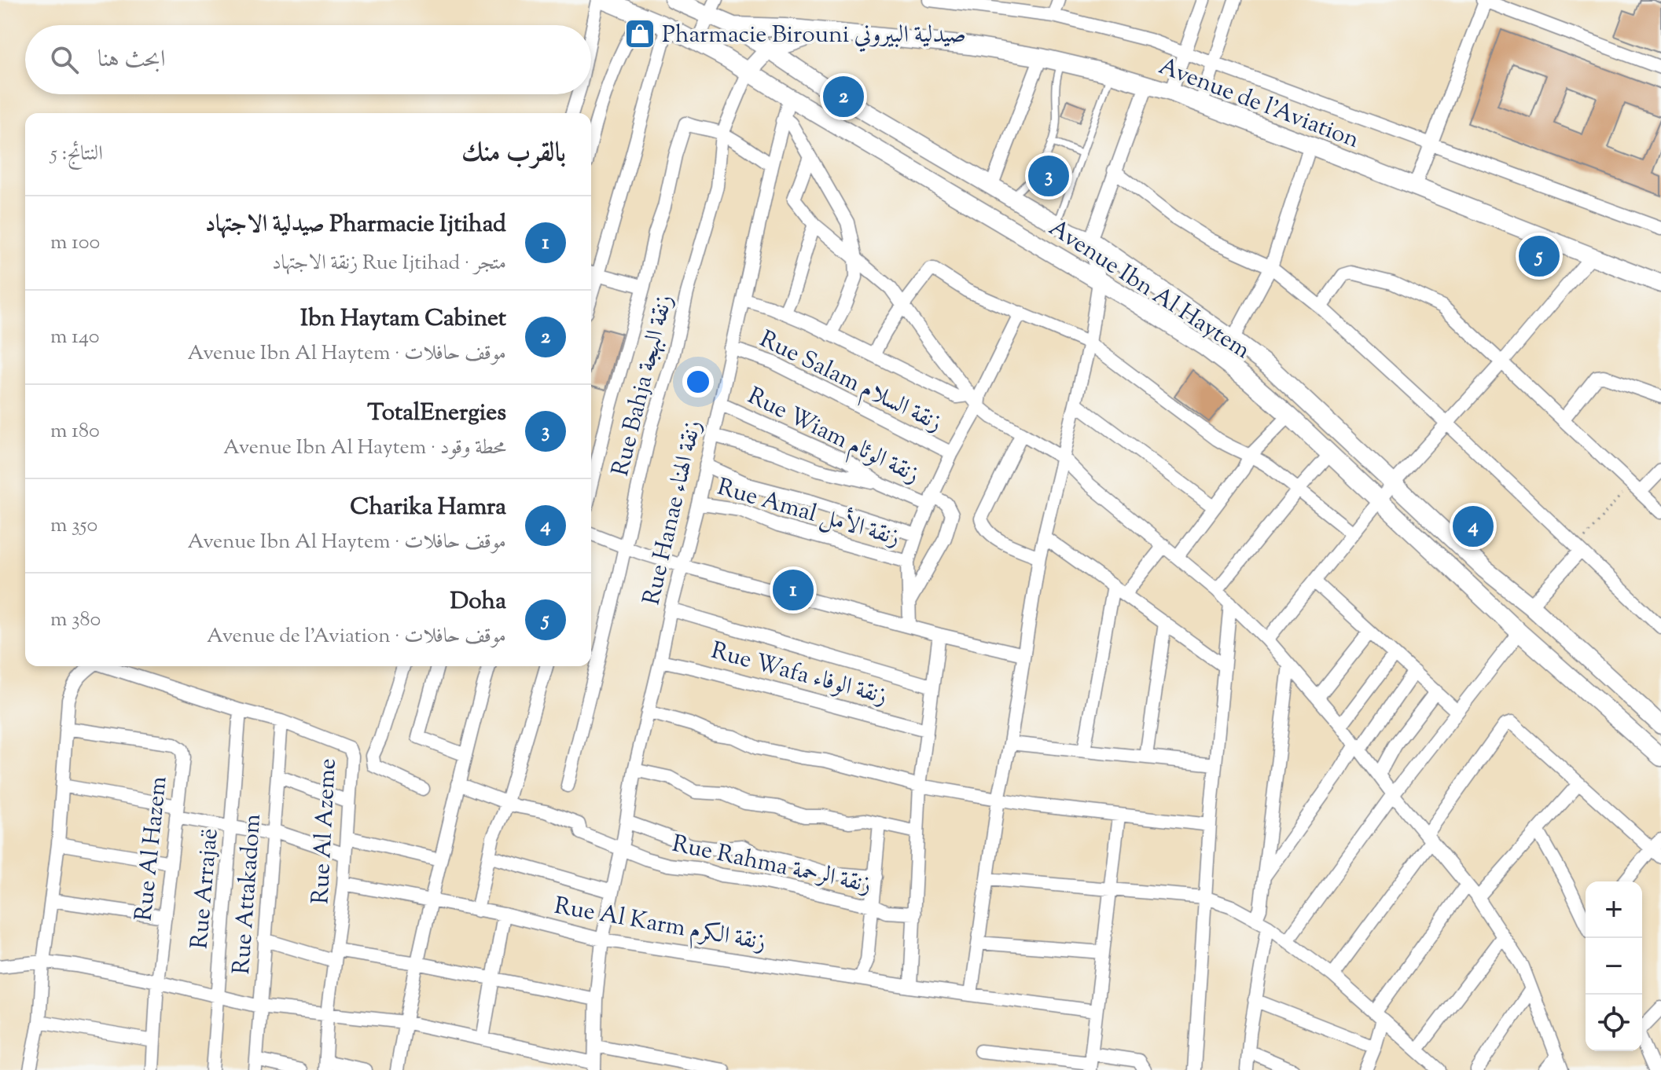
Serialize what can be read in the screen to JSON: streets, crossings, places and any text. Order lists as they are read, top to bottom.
{
  "streets": {
    "street": [
      "Avenue de l'Aviation",
      "Avenue Ibn Al Haytem",
      "Rue Salam زنقة السلام",
      "Rue Bahja زنقة البهجة",
      "Rue Wiam زنقة الوئام",
      "Rue Amal زنقة الأمل",
      "Rue Hanae زنقة الهناء",
      "Rue Wafa زنقة الوفاء",
      "Rue Al Azeme",
      "Rue Al Hazem",
      "Rue Rahma زنقة الرحمة",
      "Rue Arrajaë",
      "Rue Attakadom",
      "Rue Al Karm زنقة الكرم"
    ]
  },
  "crossings": [
    ["Avenue de l'Aviation", "Avenue Ibn Al Haytem"],
    ["Avenue de l'Aviation", "Rue Bahja زنقة البهجة"],
    ["Avenue Ibn Al Haytem", "Rue Bahja زنقة البهجة"],
    ["Avenue Ibn Al Haytem", "Rue Hanae زنقة الهناء"],
    ["Rue Salam زنقة السلام", "Rue Hanae زنقة الهناء"],
    ["Rue Wiam زنقة الوئام", "Rue Hanae زنقة الهناء"],
    ["Rue Amal زنقة الأمل", "Rue Hanae زنقة الهناء"],
    ["Rue Hanae زنقة الهناء", "Rue Wafa زنقة الوفاء"],
    ["Rue Hanae زنقة الهناء", "Rue Rahma زنقة الرحمة"],
    ["Rue Hanae زنقة الهناء", "Rue Al Karm زنقة الكرم"],
    ["Rue Al Azeme", "Rue Al Hazem"],
    ["Rue Al Azeme", "Rue Arrajaë"],
    ["Rue Al Azeme", "Rue Attakadom"],
    ["Rue Al Azeme", "Rue Al Karm زنقة الكرم"]
  ],
  "places": {
    "shop": ["Pharmacie Birouni صيدلية البيروني"]
  },
  "page": {
    "search": "ابحث هنا",
    "pins": [
      "2",
      "3",
      "5",
      "4",
      "1"
    ],
    "heading": ["بالقرب منك", "النتائج: 5"],
    "list": [
      {
        "mark": "1",
        "name": "Pharmacie Ijtihad صيدلية الاجتهاد",
        "note": "متجر · Rue Ijtihad زنقة الاجتهاد",
        "value": "100 m"
      },
      {
        "mark": "2",
        "name": "Ibn Haytam Cabinet",
        "note": "موقف حافلات · Avenue Ibn Al Haytem",
        "value": "140 m"
      },
      {
        "mark": "3",
        "name": "TotalEnergies",
        "note": "محطة وقود · Avenue Ibn Al Haytem",
        "value": "180 m"
      },
      {
        "mark": "4",
        "name": "Charika Hamra",
        "note": "موقف حافلات · Avenue Ibn Al Haytem",
        "value": "350 m"
      },
      {
        "mark": "5",
        "name": "Doha",
        "note": "موقف حافلات · Avenue de l'Aviation",
        "value": "380 m"
      }
    ],
    "map_buttons": ["+", "−"]
  }
}
